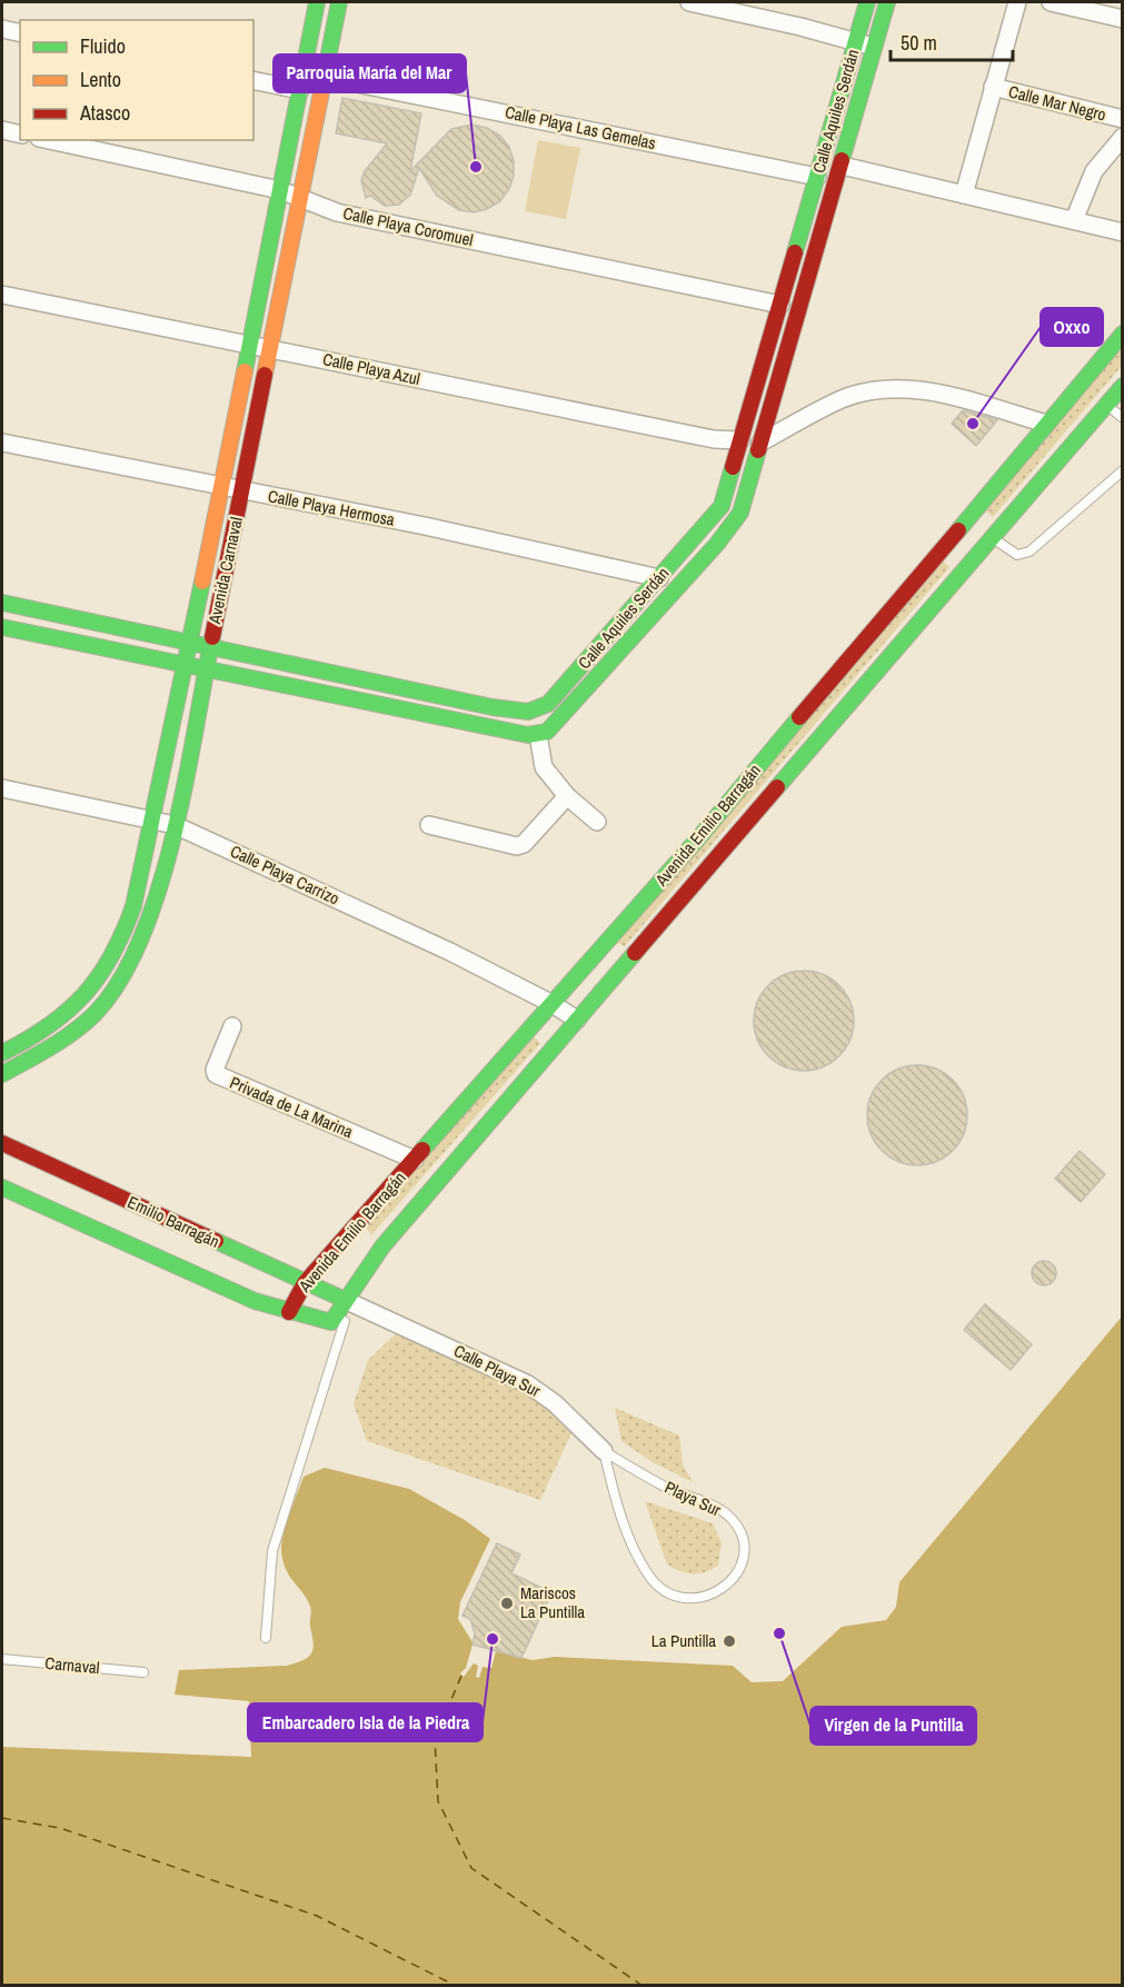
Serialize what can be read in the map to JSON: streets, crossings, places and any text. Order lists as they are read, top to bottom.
{
  "streets": {
    "street": [
      "Calle Mar Negro",
      "Calle Aquiles Serdán",
      "Calle Playa Las Gemelas",
      "Calle Playa Coromuel",
      "Calle Playa Azul",
      "Calle Playa Hermosa",
      "Avenida Carnaval",
      "Avenida Emilio Barragán",
      "Calle Playa Carrizo",
      "Privada de La Marina",
      "Emilio Barragán",
      "Calle Playa Sur"
    ],
    "lane": ["Playa Sur", "Carnaval"]
  },
  "crossings": [
    ["Calle Aquiles Serdán", "Calle Playa Las Gemelas"],
    ["Calle Aquiles Serdán", "Calle Playa Coromuel"],
    ["Calle Aquiles Serdán", "Calle Playa Azul"],
    ["Calle Aquiles Serdán", "Calle Playa Hermosa"],
    ["Calle Aquiles Serdán", "Avenida Carnaval"],
    ["Calle Playa Las Gemelas", "Avenida Carnaval"],
    ["Calle Playa Coromuel", "Avenida Carnaval"],
    ["Calle Playa Azul", "Avenida Carnaval"],
    ["Calle Playa Hermosa", "Avenida Carnaval"],
    ["Avenida Carnaval", "Calle Playa Carrizo"],
    ["Avenida Emilio Barragán", "Calle Playa Carrizo"],
    ["Avenida Emilio Barragán", "Privada de La Marina"],
    ["Avenida Emilio Barragán", "Emilio Barragán"],
    ["Avenida Emilio Barragán", "Calle Playa Sur"],
    ["Emilio Barragán", "Calle Playa Sur"],
    ["Calle Playa Sur", "Playa Sur"]
  ],
  "places": [
    "Parroquia María del Mar",
    "Oxxo",
    "Mariscos La Puntilla",
    "Virgen de la Puntilla",
    "Embarcadero Isla de la Piedra",
    "La Puntilla"
  ],
  "legend": ["Fluido", "Lento", "Atasco"],
  "scale_bar": "50 m"
}
